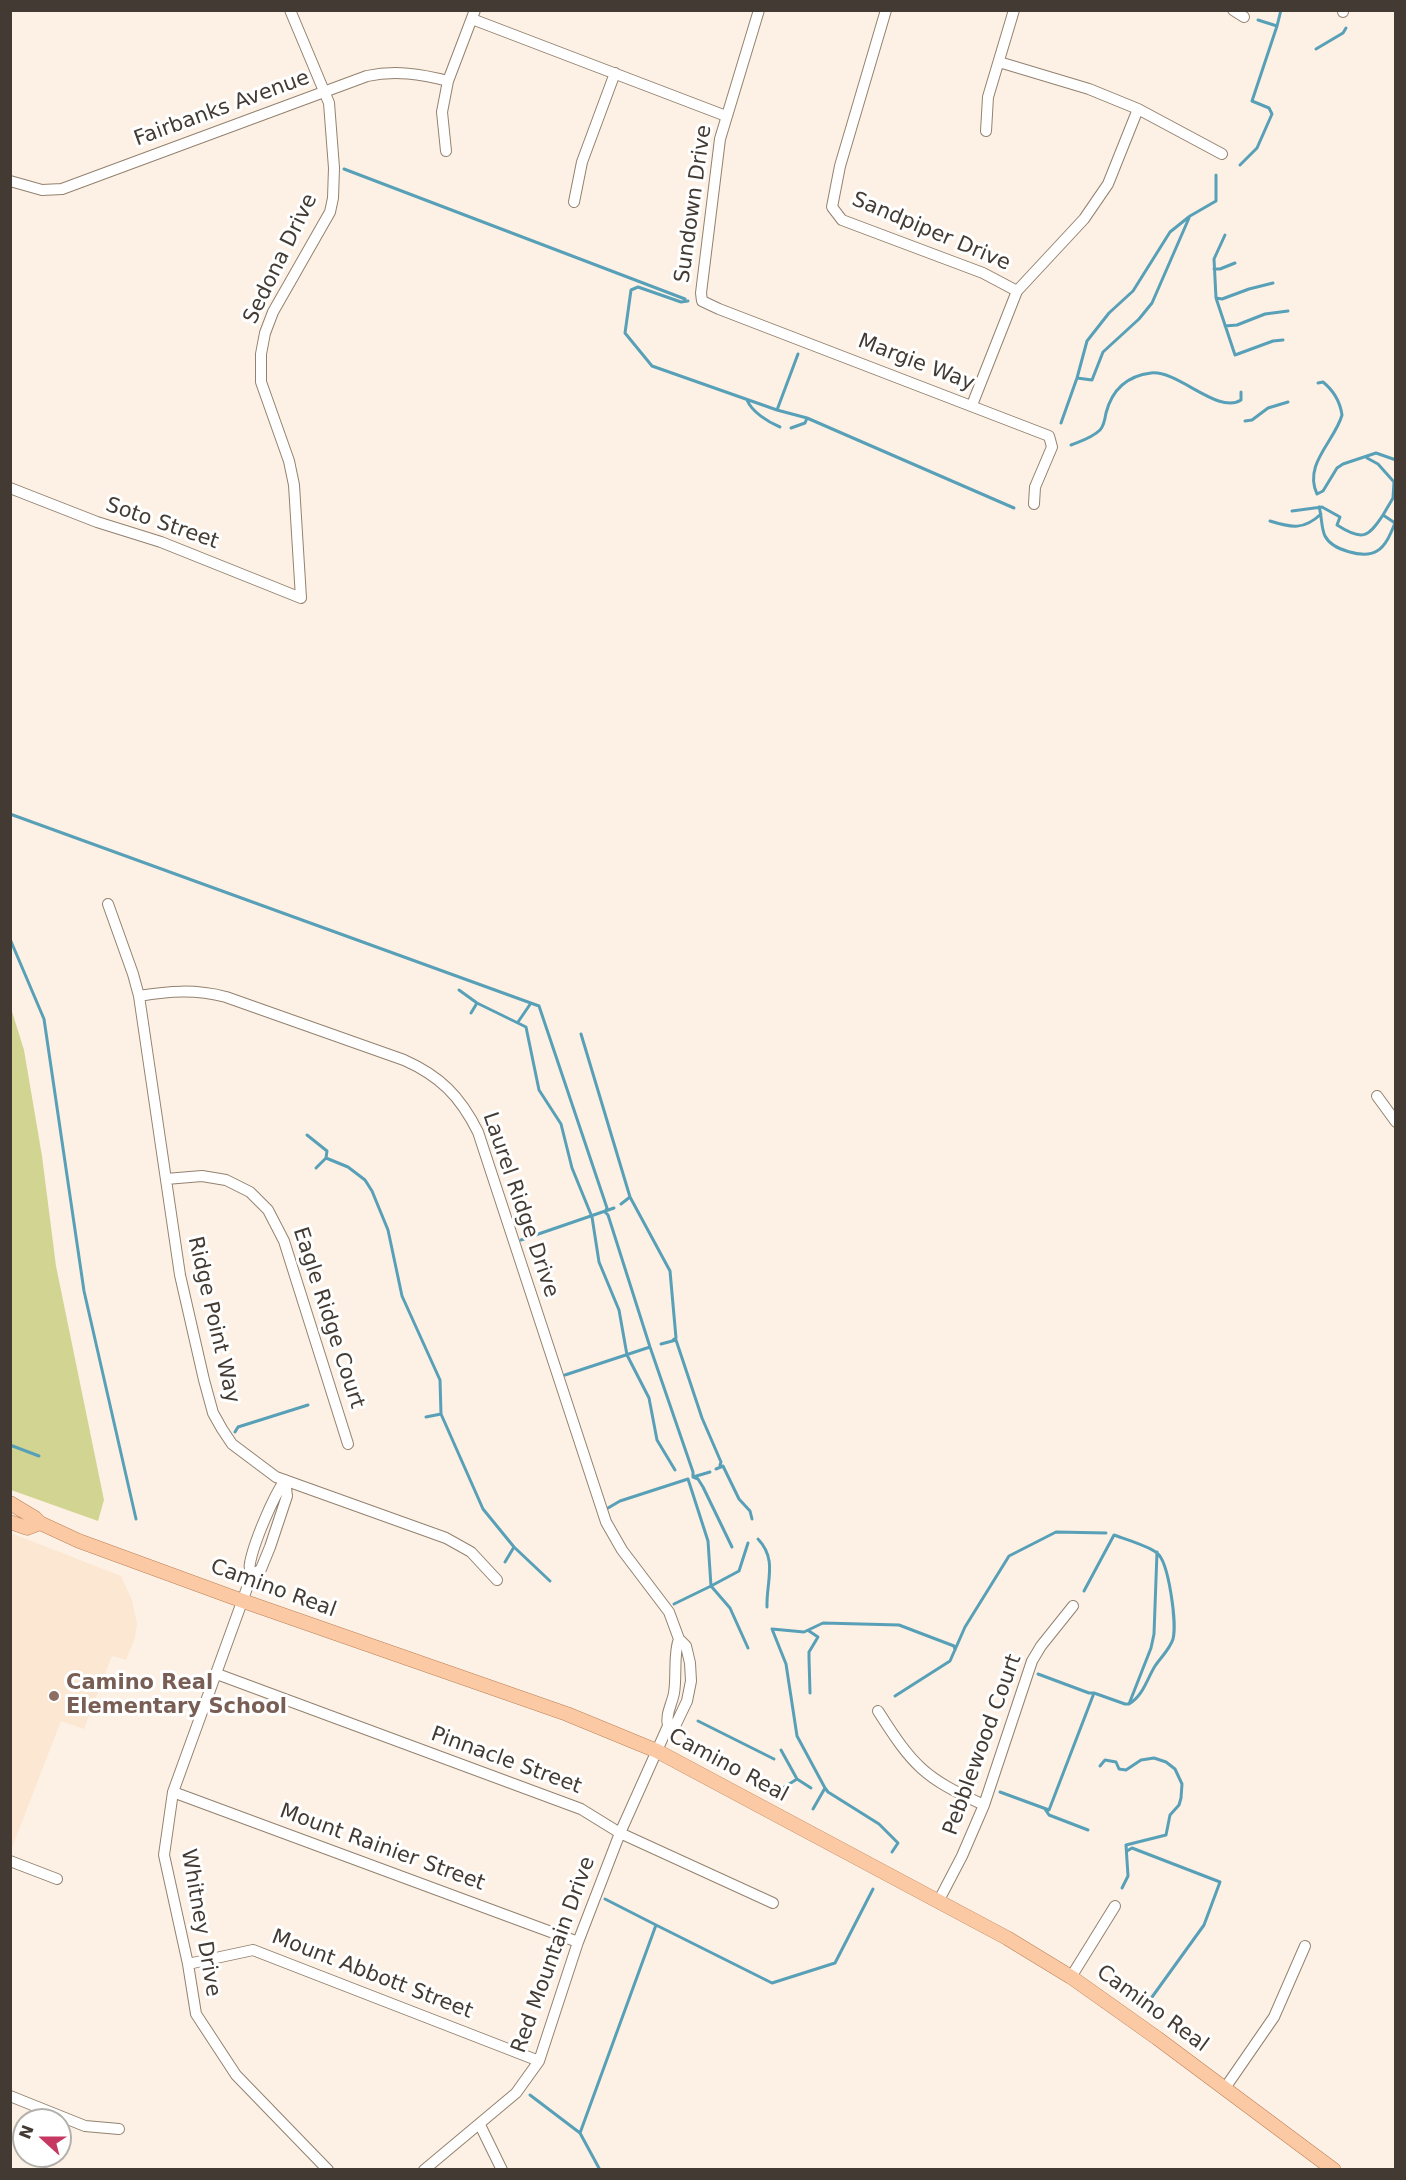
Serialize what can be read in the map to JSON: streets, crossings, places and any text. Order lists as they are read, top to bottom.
{
  "streets": {
    "main road": ["Camino Real"],
    "street": [
      "Fairbanks Avenue",
      "Sundown Drive",
      "Sandpiper Drive",
      "Sedona Drive",
      "Margie Way",
      "Soto Street",
      "Laurel Ridge Drive",
      "Eagle Ridge Court",
      "Ridge Point Way",
      "Pebblewood Court",
      "Pinnacle Street",
      "Mount Rainier Street",
      "Whitney Drive",
      "Red Mountain Drive",
      "Mount Abbott Street"
    ]
  },
  "crossings": [
    ["Fairbanks Avenue", "Sedona Drive"],
    ["Sundown Drive", "Margie Way"],
    ["Sedona Drive", "Soto Street"],
    ["Laurel Ridge Drive", "Ridge Point Way"],
    ["Laurel Ridge Drive", "Camino Real"],
    ["Laurel Ridge Drive", "Red Mountain Drive"],
    ["Eagle Ridge Court", "Ridge Point Way"],
    ["Ridge Point Way", "Whitney Drive"],
    ["Camino Real", "Pebblewood Court"],
    ["Camino Real", "Whitney Drive"],
    ["Camino Real", "Red Mountain Drive"],
    ["Pinnacle Street", "Whitney Drive"],
    ["Pinnacle Street", "Red Mountain Drive"],
    ["Mount Rainier Street", "Whitney Drive"],
    ["Mount Rainier Street", "Red Mountain Drive"],
    ["Whitney Drive", "Mount Abbott Street"],
    ["Red Mountain Drive", "Mount Abbott Street"]
  ],
  "places": ["Camino Real Elementary School"],
  "north": "left"
}
